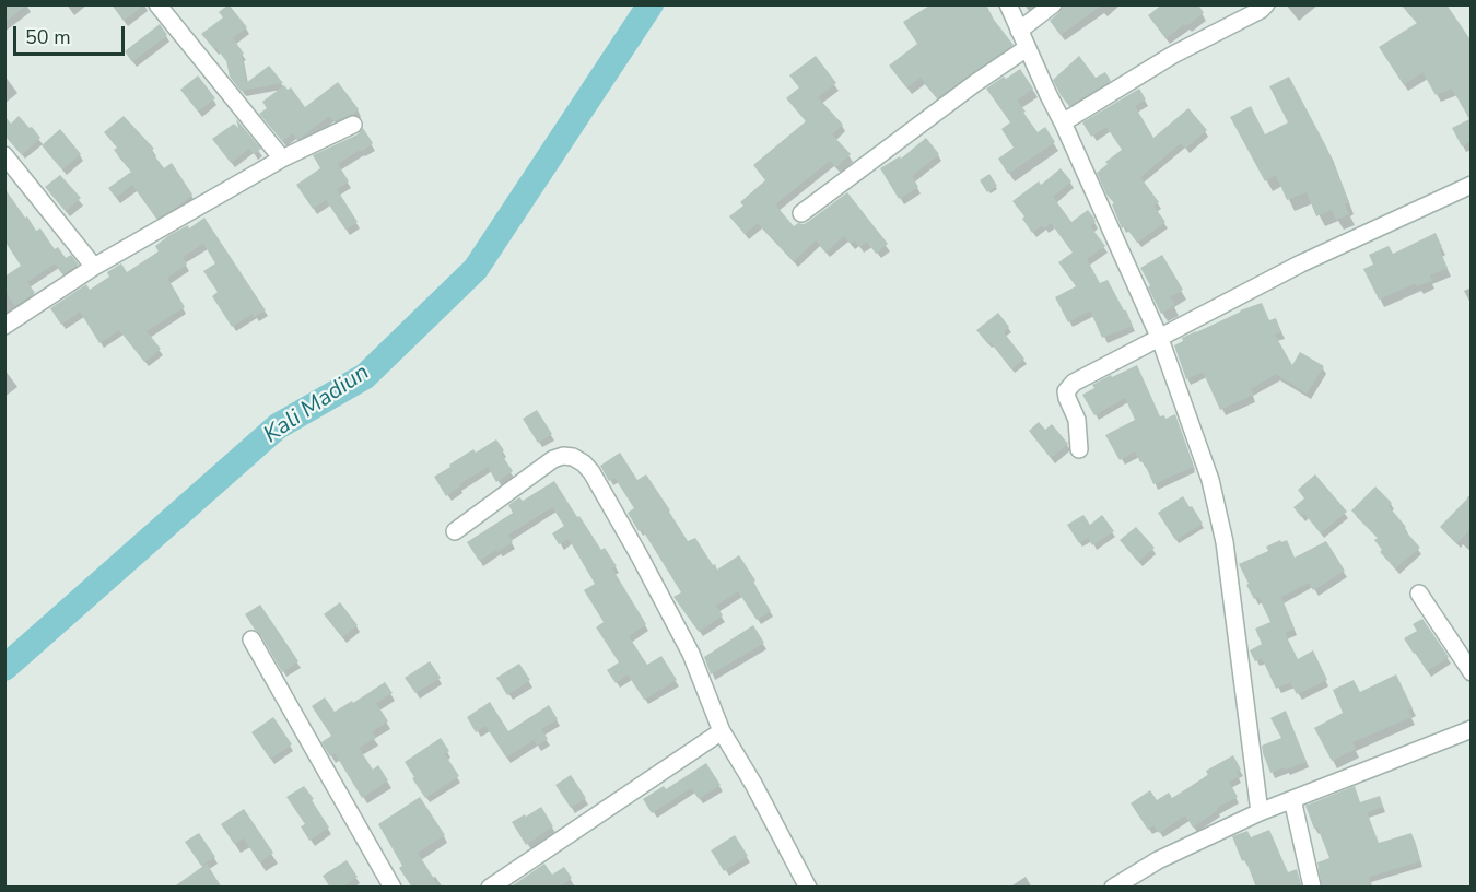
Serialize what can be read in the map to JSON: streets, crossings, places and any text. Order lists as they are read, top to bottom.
{
  "water": ["Kali Madiun"],
  "scale_bar": "50 m"
}
